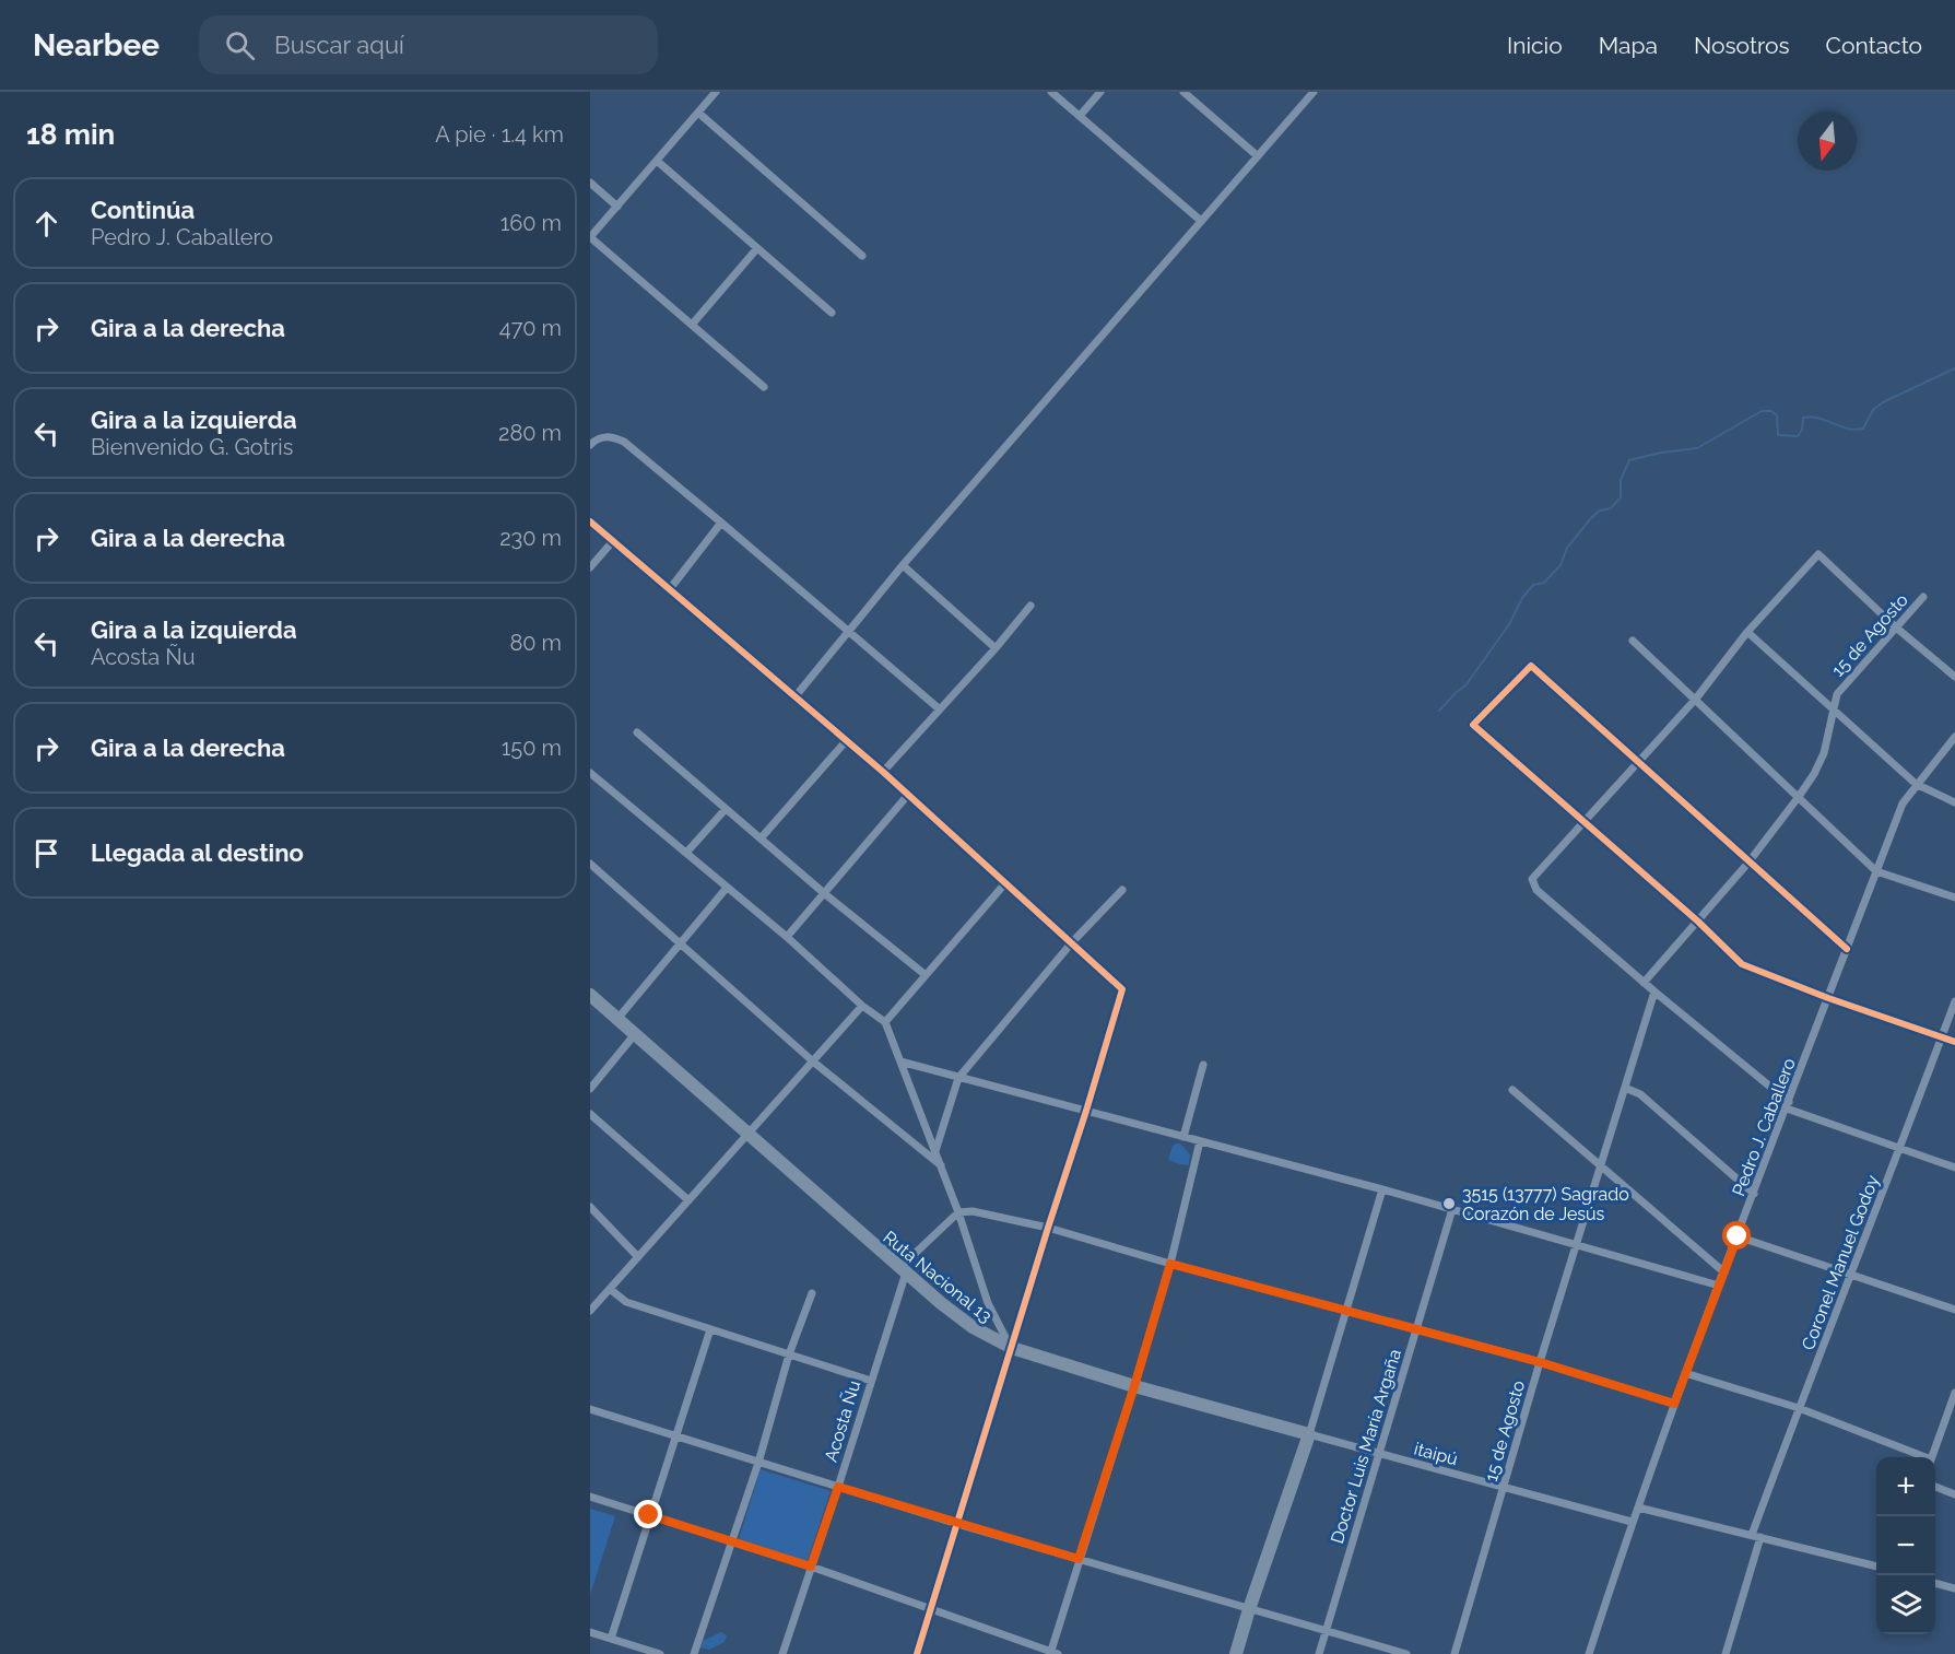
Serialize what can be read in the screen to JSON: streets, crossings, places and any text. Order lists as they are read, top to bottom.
{
  "streets": {
    "highway": ["Ruta Nacional 13"],
    "street": [
      "15 de Agosto",
      "Pedro J. Caballero",
      "Coronel Manuel Godoy",
      "Acosta Ñu",
      "Doctor Luis María Argaña",
      "itaipú"
    ]
  },
  "crossings": [
    ["15 de Agosto", "itaipú"],
    ["Pedro J. Caballero", "itaipú"],
    ["Ruta Nacional 13", "Acosta Ñu"],
    ["Ruta Nacional 13", "itaipú"],
    ["Doctor Luis María Argaña", "itaipú"]
  ],
  "places": ["3515 (13777) Sagrado Corazón de Jesús"],
  "north": "bottom",
  "page": {
    "header": "Nearbee",
    "search": "Buscar aquí",
    "nav": [
      "Inicio",
      "Mapa",
      "Nosotros",
      "Contacto"
    ],
    "heading": ["18 min", "A pie · 1.4 km"],
    "list": [
      ["Continúa", "Pedro J. Caballero", "160 m"],
      ["Gira a la derecha", "470 m"],
      ["Gira a la izquierda", "Bienvenido G. Gotris", "280 m"],
      ["Gira a la derecha", "230 m"],
      ["Gira a la izquierda", "Acosta Ñu", "80 m"],
      ["Gira a la derecha", "150 m"],
      "Llegada al destino"
    ],
    "map_buttons": ["+", "−"]
  }
}
